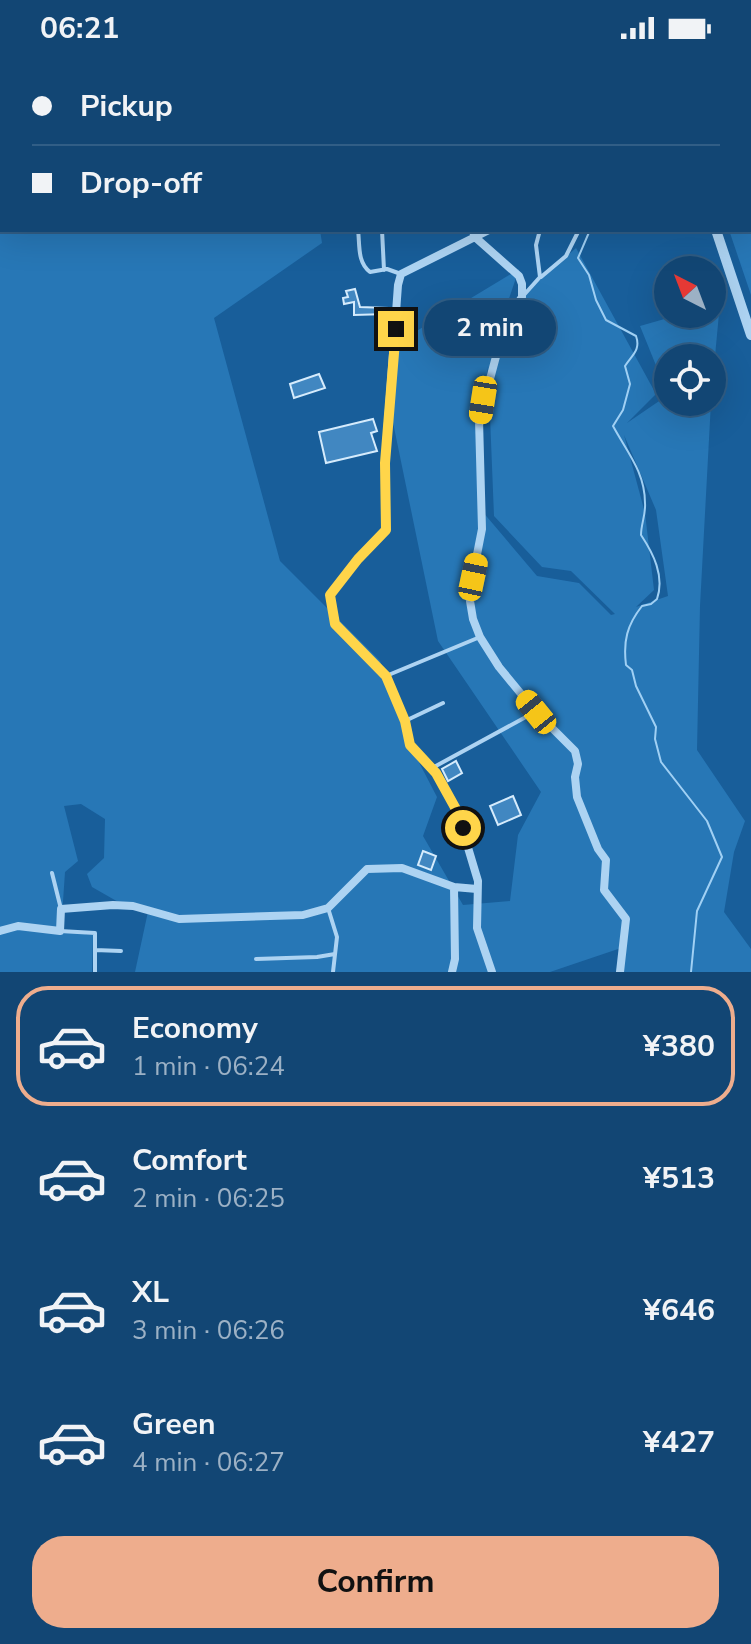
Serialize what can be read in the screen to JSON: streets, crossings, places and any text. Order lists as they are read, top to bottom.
{
  "north": "top left",
  "page": {
    "status": "06:21",
    "banner": ["Pickup", "Drop-off"],
    "bubble": "2 min",
    "list": [
      {
        "name": "Economy",
        "note": "1 min · 06:24",
        "value": "¥380"
      },
      {
        "name": "Comfort",
        "note": "2 min · 06:25",
        "value": "¥513"
      },
      {
        "name": "XL",
        "note": "3 min · 06:26",
        "value": "¥646"
      },
      {
        "name": "Green",
        "note": "4 min · 06:27",
        "value": "¥427"
      }
    ],
    "buttons": "Confirm"
  }
}
